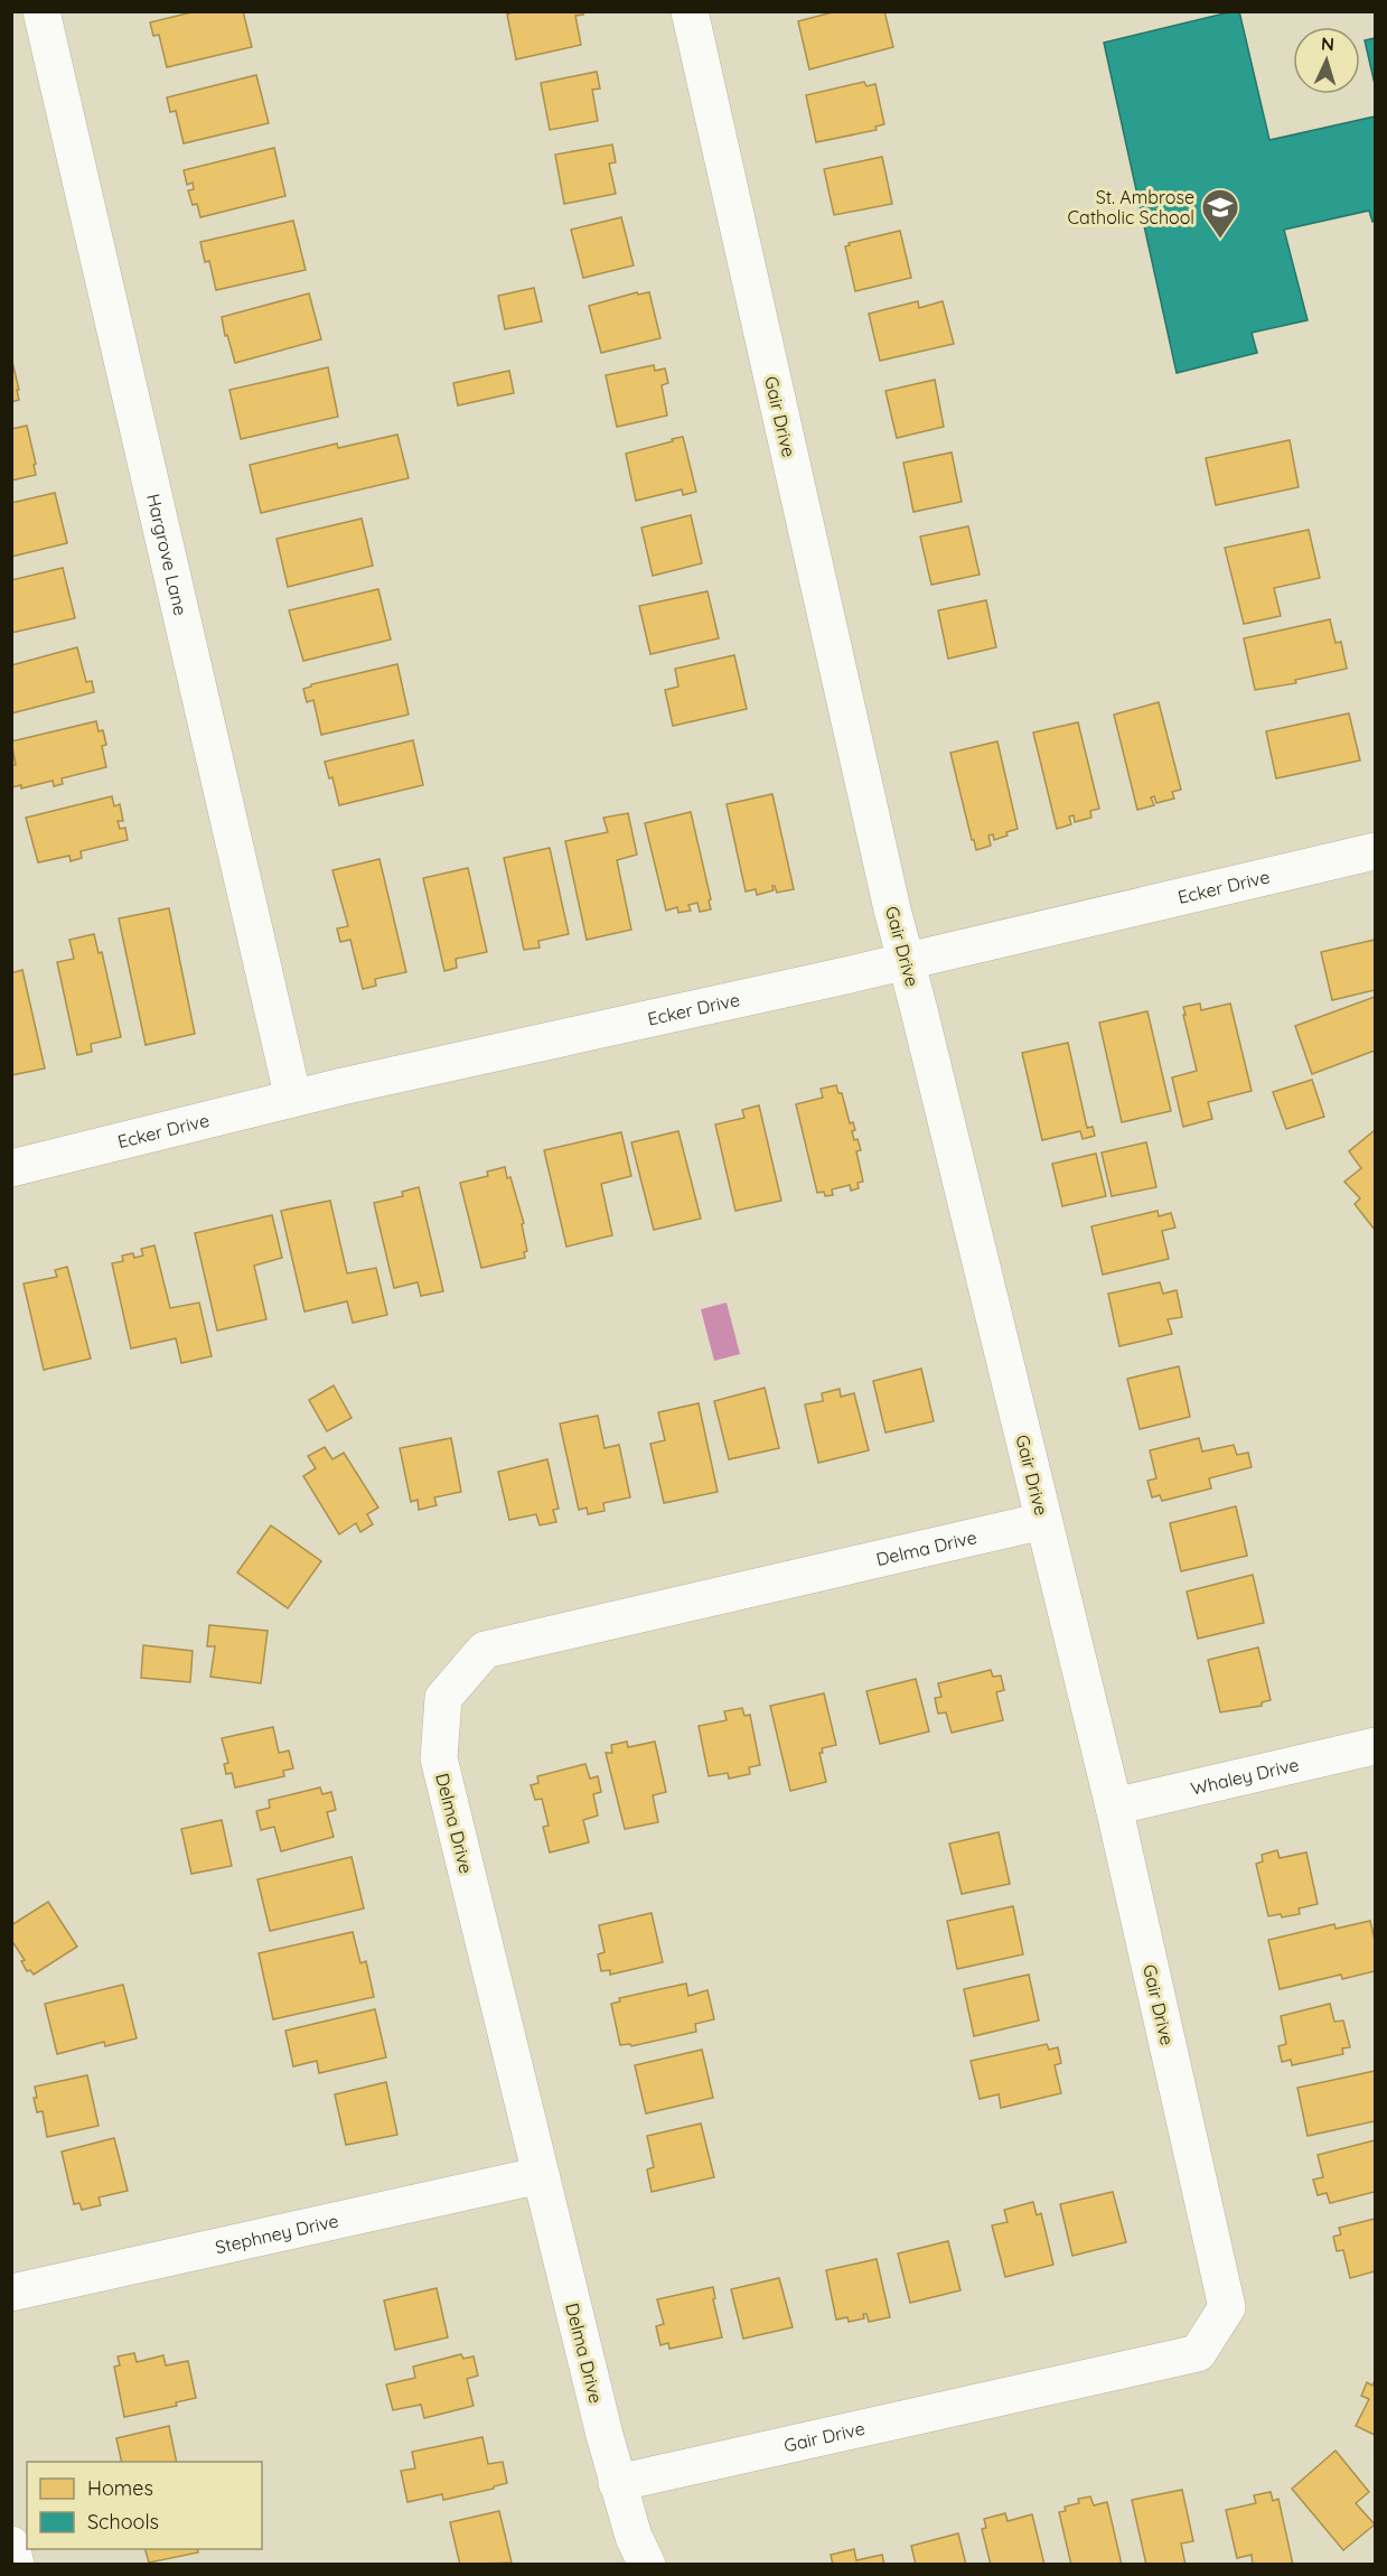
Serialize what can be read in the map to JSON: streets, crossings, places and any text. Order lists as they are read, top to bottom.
{
  "streets": {
    "street": [
      "Gair Drive",
      "Hargrove Lane",
      "Ecker Drive",
      "Delma Drive",
      "Whaley Drive",
      "Stephney Drive"
    ]
  },
  "crossings": [
    ["Gair Drive", "Ecker Drive"],
    ["Gair Drive", "Delma Drive"],
    ["Gair Drive", "Whaley Drive"],
    ["Hargrove Lane", "Ecker Drive"],
    ["Delma Drive", "Stephney Drive"]
  ],
  "places": {
    "school or university": ["St. Ambrose Catholic School"]
  },
  "legend": ["Homes", "Schools"],
  "north": "top"
}
